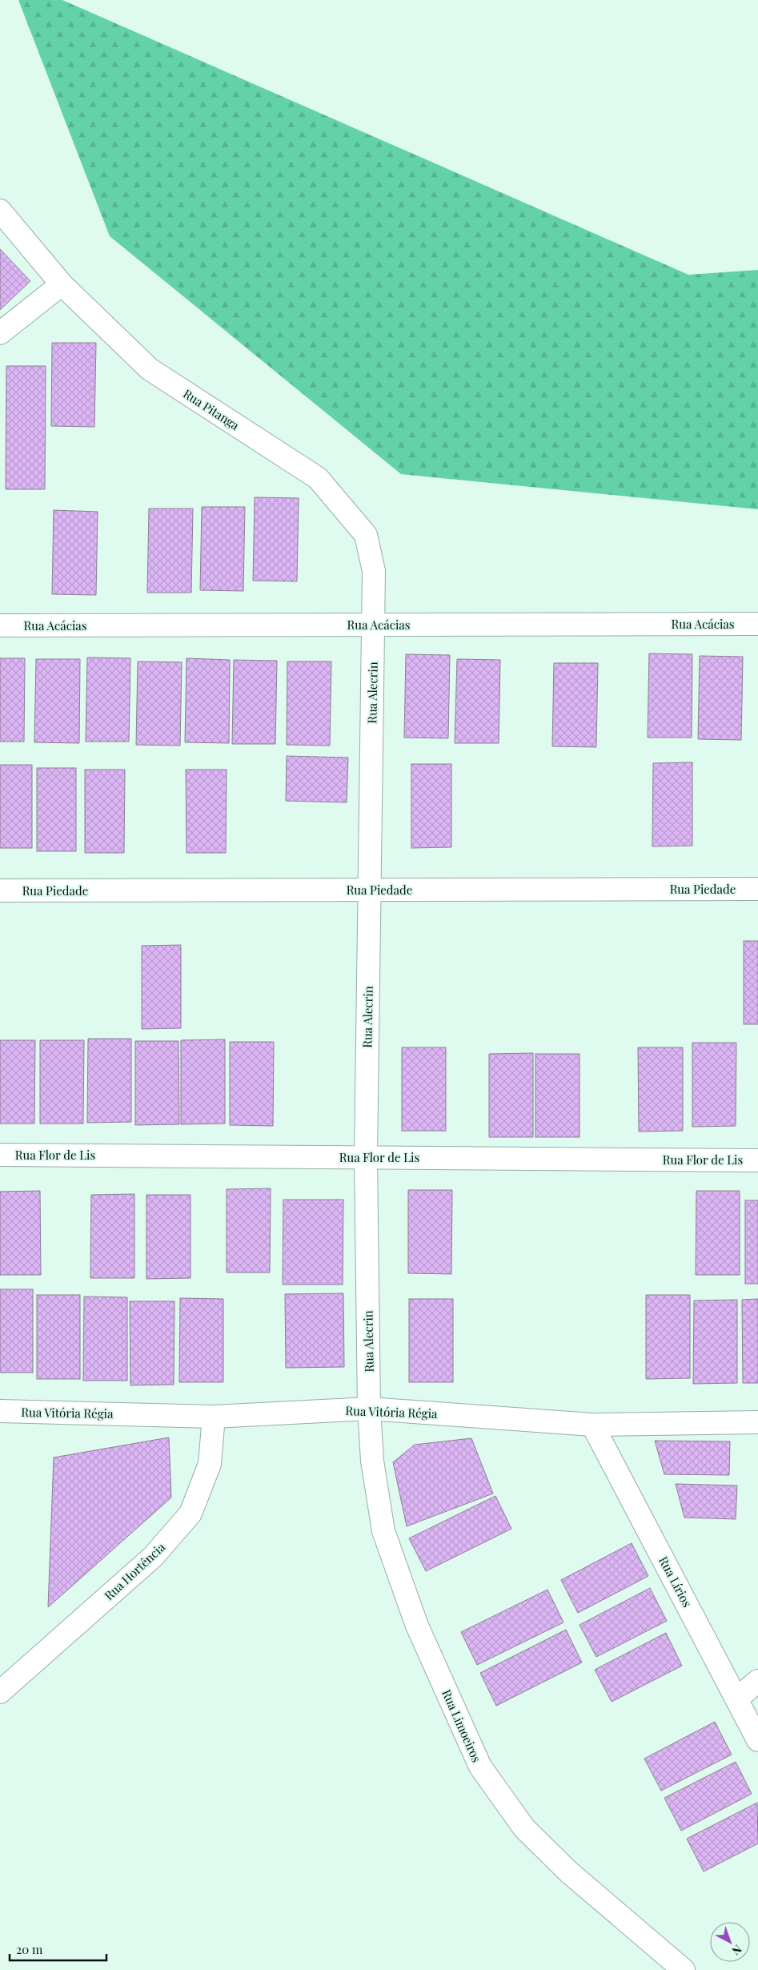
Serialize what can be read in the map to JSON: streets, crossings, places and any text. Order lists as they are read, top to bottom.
{
  "streets": {
    "street": [
      "Rua Pitanga",
      "Rua Acácias",
      "Rua Alecrin",
      "Rua Piedade",
      "Rua Flor de Lis",
      "Rua Vitória Régia",
      "Rua Hortência",
      "Rua Lírios",
      "Rua Limoeiros"
    ]
  },
  "crossings": [
    ["Rua Pitanga", "Rua Acácias"],
    ["Rua Pitanga", "Rua Alecrin"],
    ["Rua Acácias", "Rua Alecrin"],
    ["Rua Alecrin", "Rua Piedade"],
    ["Rua Alecrin", "Rua Flor de Lis"],
    ["Rua Alecrin", "Rua Vitória Régia"],
    ["Rua Alecrin", "Rua Limoeiros"],
    ["Rua Vitória Régia", "Rua Hortência"],
    ["Rua Vitória Régia", "Rua Lírios"],
    ["Rua Vitória Régia", "Rua Limoeiros"]
  ],
  "scale_bar": "20 m",
  "north": "bottom right"
}
